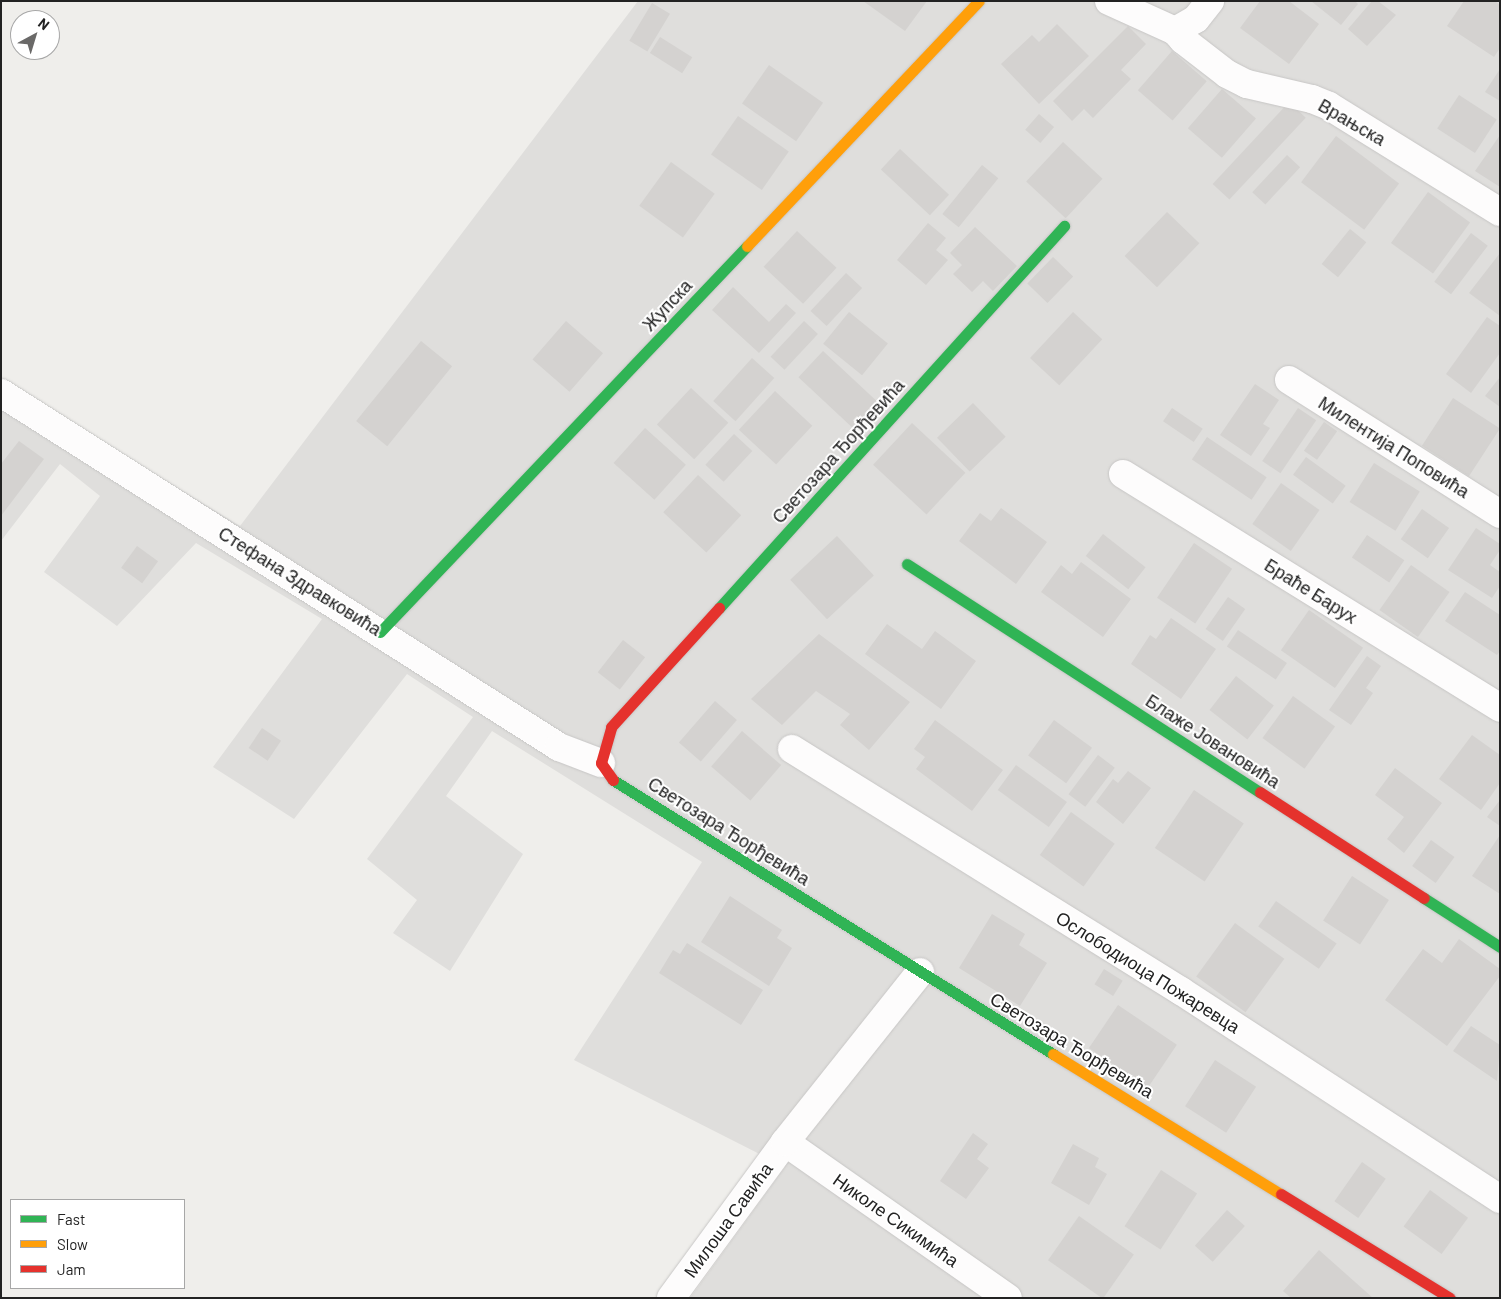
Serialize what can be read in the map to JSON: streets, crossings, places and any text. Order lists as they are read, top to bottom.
{
  "streets": {
    "street": [
      "Врањска",
      "Жупска",
      "Милентија Поповића",
      "Светозара Ђорђевића",
      "Стефана Здравковића",
      "Браће Барух",
      "Блаже Јовановића",
      "Ослободиоца Пожаревца",
      "Милоша Савића",
      "Николе Сикимића"
    ]
  },
  "crossings": [
    ["Жупска", "Стефана Здравковића"],
    ["Светозара Ђорђевића", "Стефана Здравковића"],
    ["Светозара Ђорђевића", "Милоша Савића"],
    ["Милоша Савића", "Николе Сикимића"]
  ],
  "legend": ["Fast", "Slow", "Jam"],
  "north": "top right"
}
